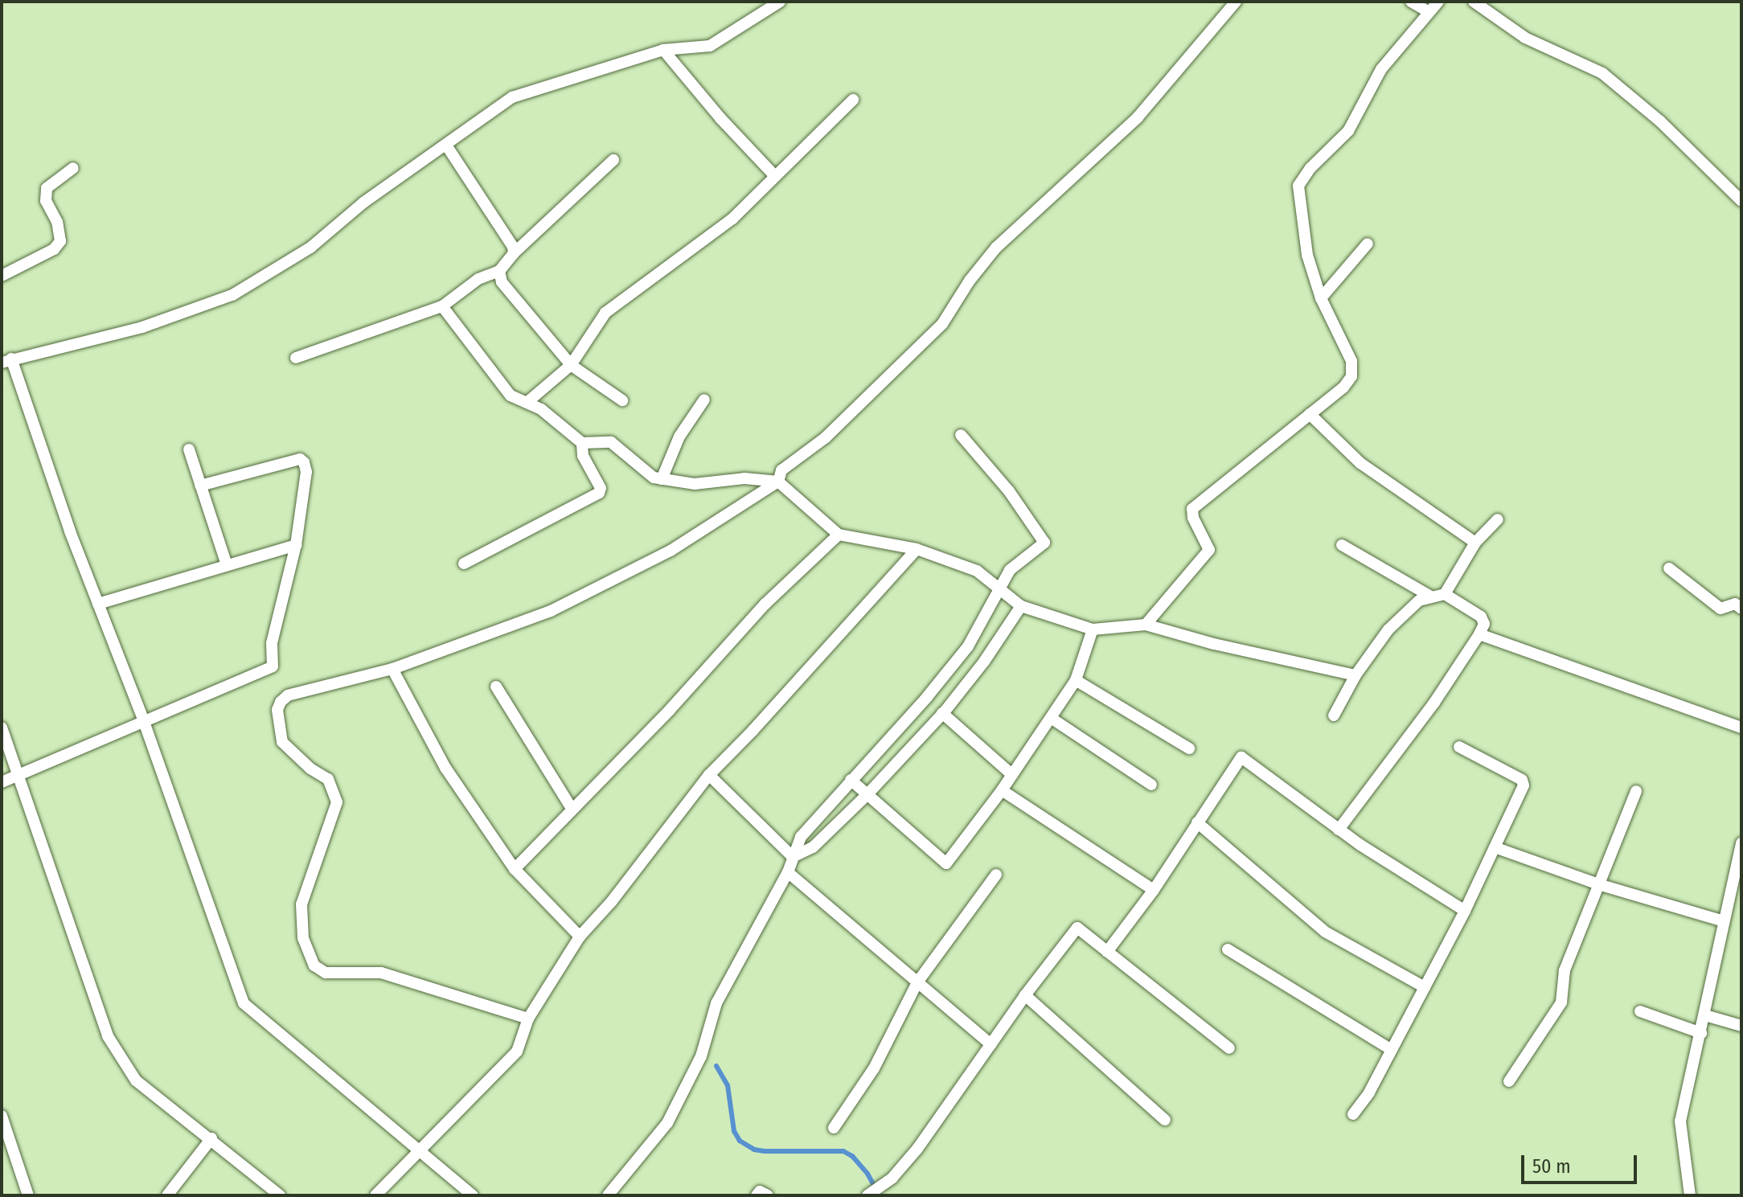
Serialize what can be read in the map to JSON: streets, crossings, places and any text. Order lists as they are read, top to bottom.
{
  "scale_bar": "50 m"
}
